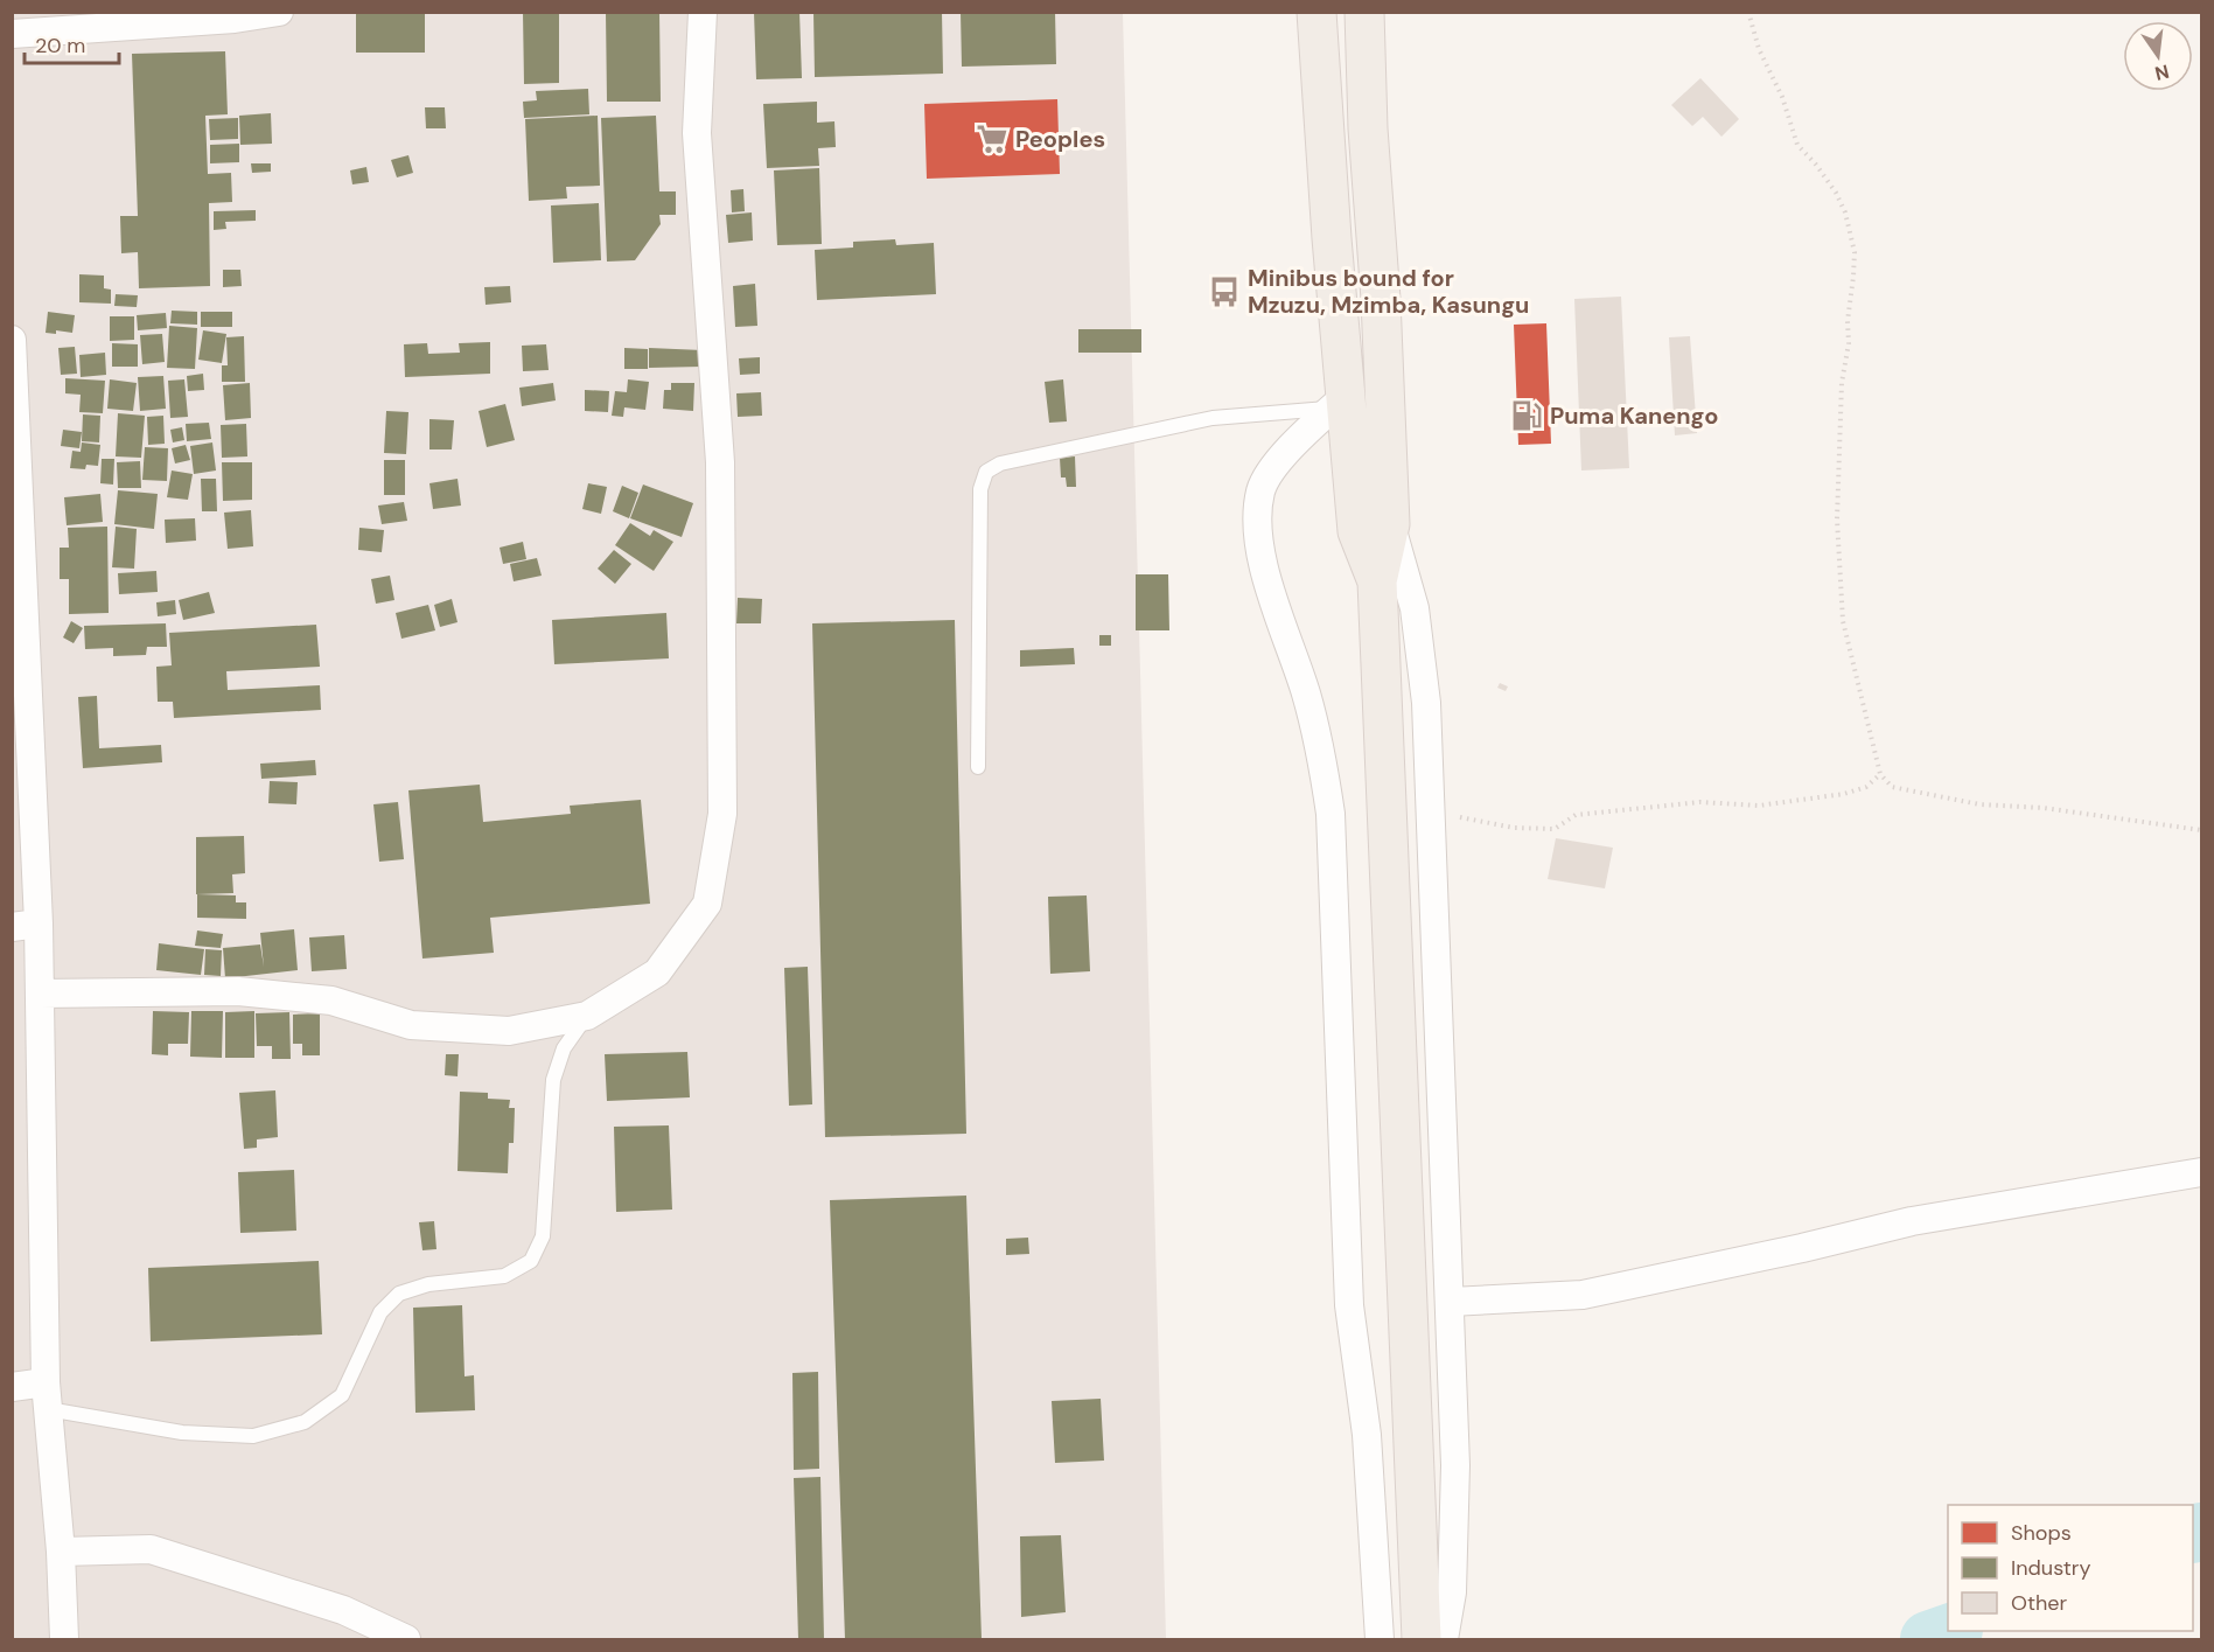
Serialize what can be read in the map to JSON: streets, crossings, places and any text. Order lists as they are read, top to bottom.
{
  "places": {
    "supermarket": ["Peoples"],
    "bus stop": ["Minibus bound for Mzuzu, Mzimba, Kasungu"],
    "fuel station": ["Puma Kanengo"]
  },
  "legend": ["Shops", "Industry", "Other"],
  "scale_bar": "20 m",
  "north": "bottom"
}
